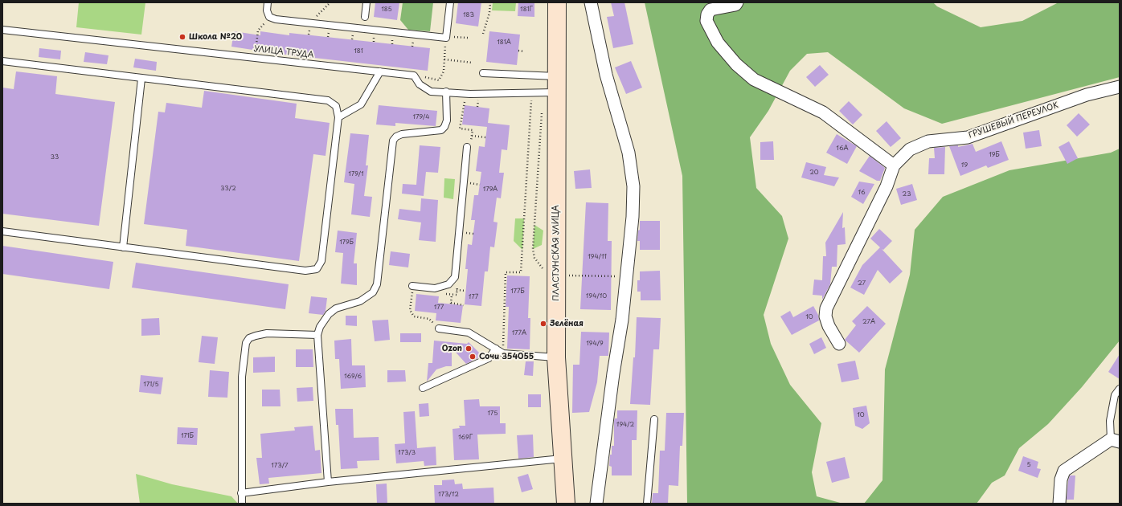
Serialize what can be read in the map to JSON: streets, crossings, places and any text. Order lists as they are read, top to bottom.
{
  "streets": {
    "main road": ["ПЛАСТУНСКАЯ УЛИЦА"],
    "street": ["ГРУШЕВЫЙ ПЕРЕУЛОК"],
    "lane": ["УЛИЦА ТРУДА"]
  },
  "places": [
    "Школа №20",
    "Зелёная",
    "Ozon",
    "Сочи 354055"
  ],
  "house_numbers": [
    "185",
    "181Г",
    "183",
    "181А",
    "181",
    "179/4",
    "16А",
    "19Б",
    "33",
    "19",
    "20",
    "179/1",
    "33/2",
    "179А",
    "16",
    "23",
    "179Б",
    "194/11",
    "27",
    "177Б",
    "194/10",
    "177",
    "177",
    "10",
    "27А",
    "177А",
    "194/9",
    "169/6",
    "171/5",
    "175",
    "10",
    "194/2",
    "171Б",
    "169Г",
    "173/3",
    "5",
    "173/7",
    "173/12"
  ]
}
